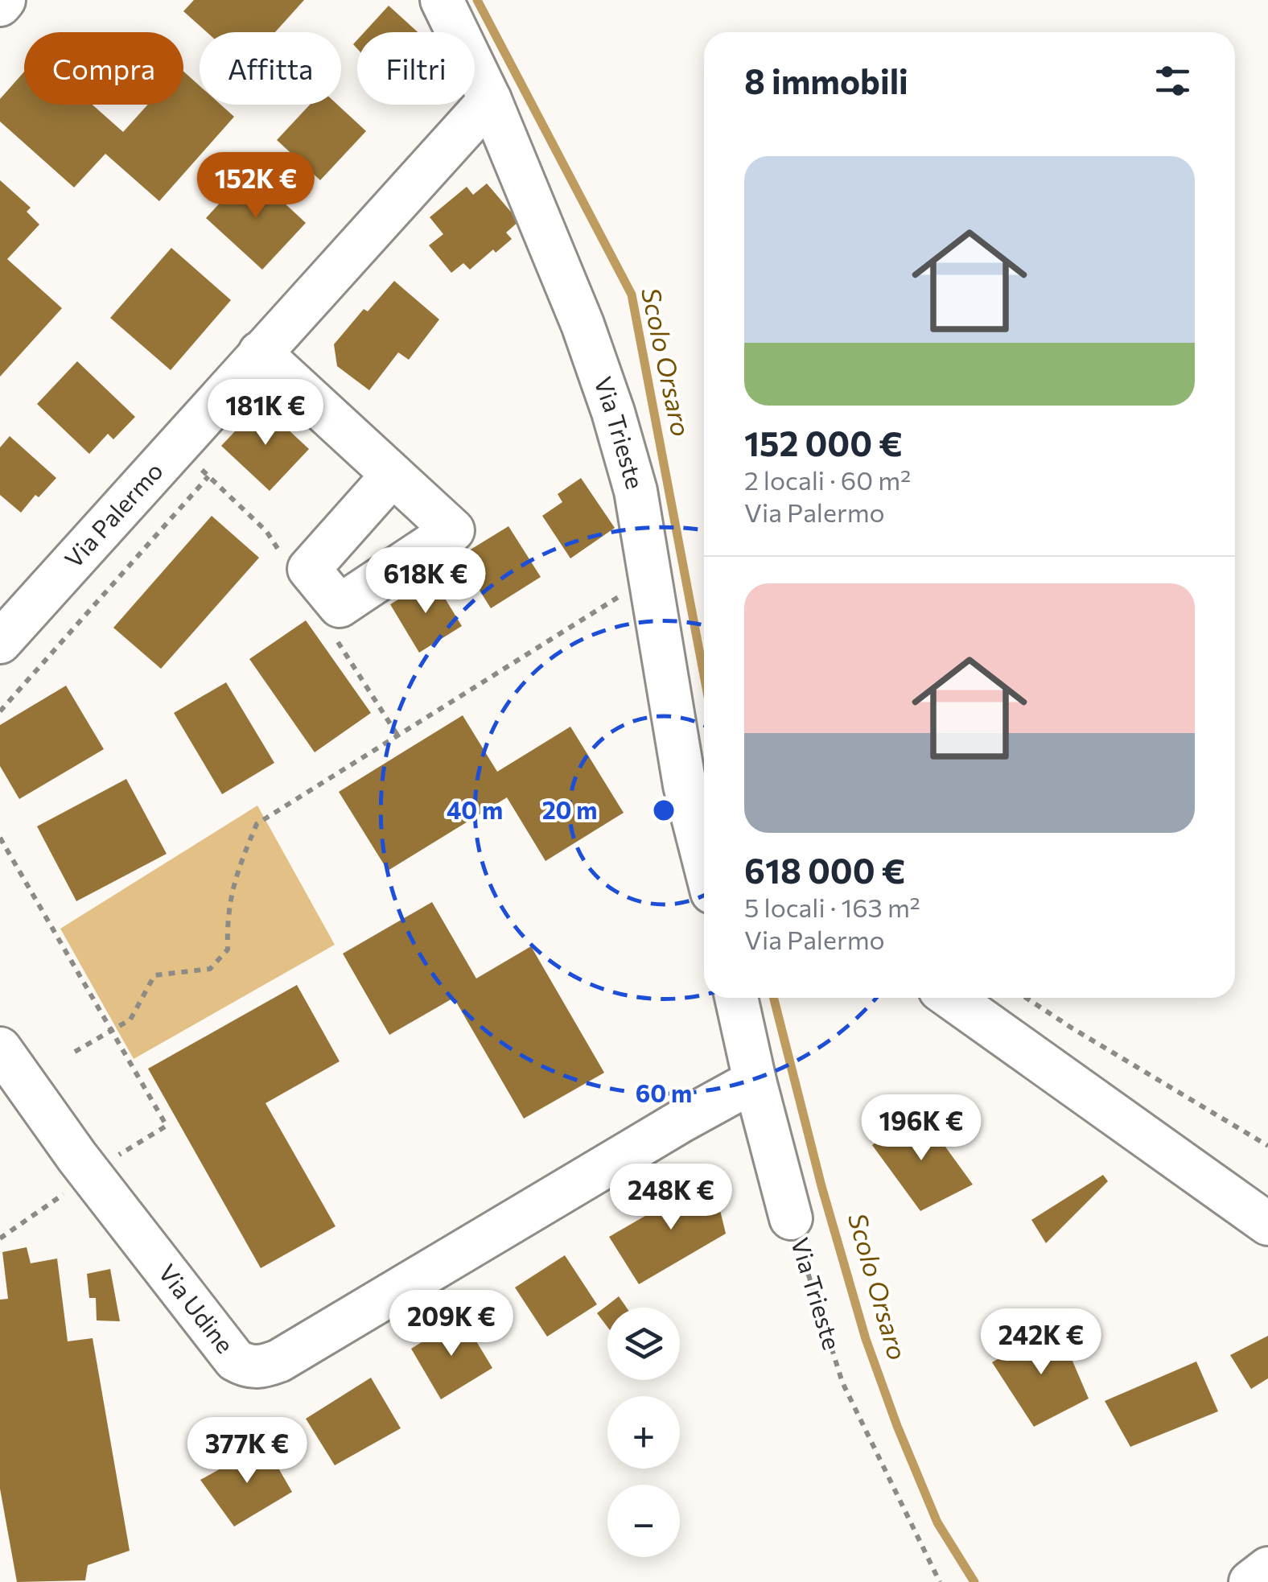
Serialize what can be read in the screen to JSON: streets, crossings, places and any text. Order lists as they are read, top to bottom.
{
  "streets": {
    "street": ["Via Trieste", "Via Palermo", "Via Udine"]
  },
  "crossings": [
    ["Via Trieste", "Via Palermo"],
    ["Via Trieste", "Via Udine"]
  ],
  "water": ["Scolo Orsaro"],
  "page": {
    "chip": ["Compra", "Affitta", "Filtri"],
    "heading": "8 immobili",
    "list": [
      {
        "name": "152 000 €",
        "note": "2 locali · 60 m² · Via Palermo"
      },
      {
        "name": "618 000 €",
        "note": "5 locali · 163 m² · Via Palermo"
      }
    ],
    "price": [
      "152K €",
      "181K €",
      "618K €",
      "196K €",
      "248K €",
      "209K €",
      "242K €",
      "377K €"
    ],
    "map_buttons": ["+", "−"]
  },
  "rings": ["40 m", "20 m", "60 m"]
}
